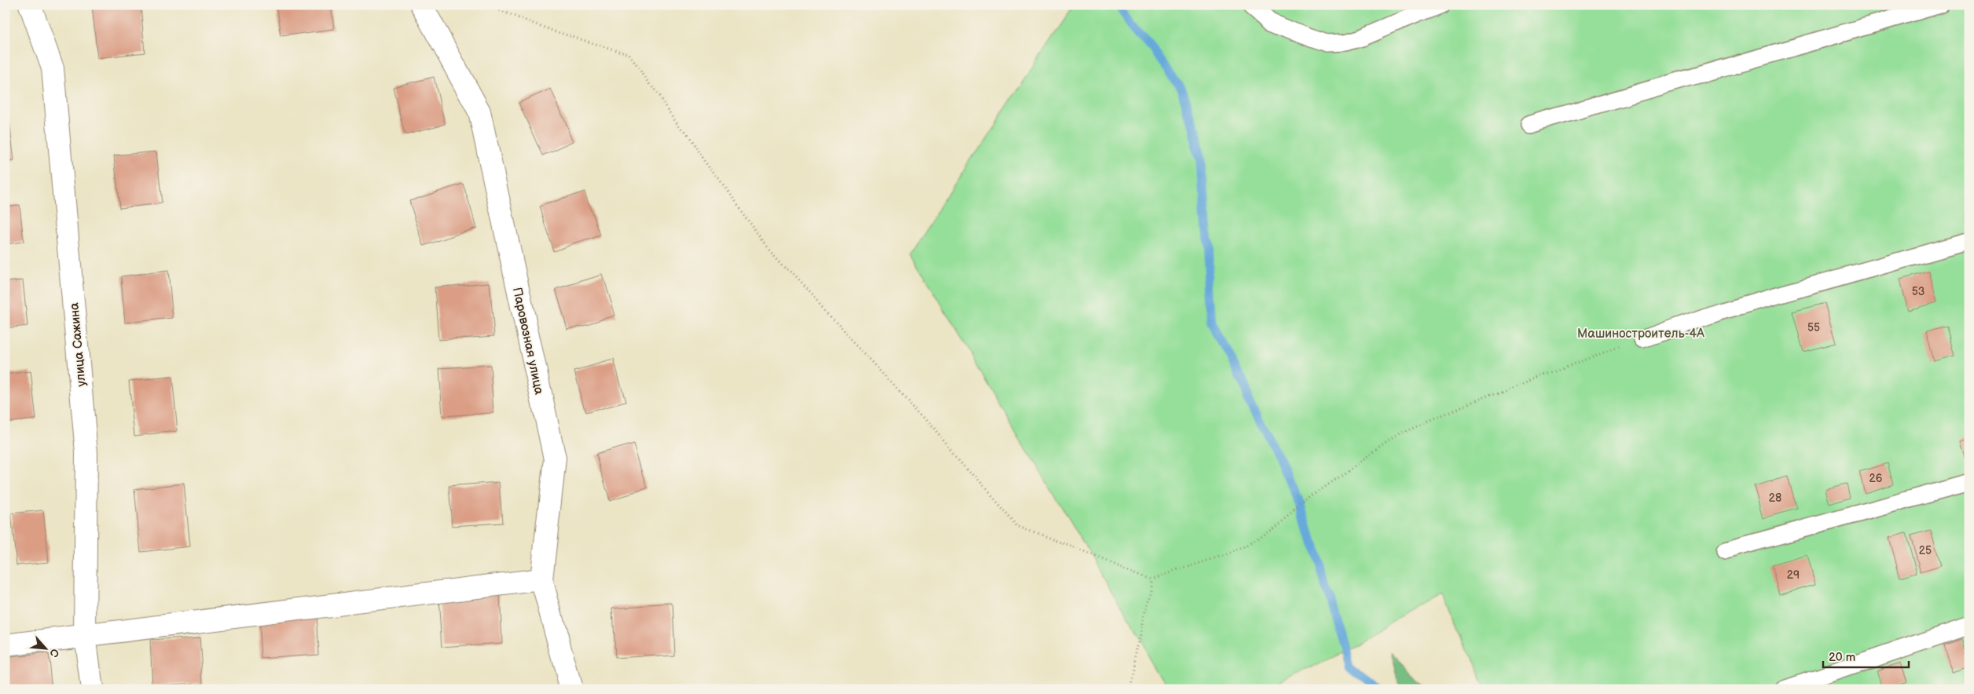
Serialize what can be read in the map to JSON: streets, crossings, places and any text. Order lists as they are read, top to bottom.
{
  "streets": {
    "street": ["Паровозная улица", "улица Сажина"]
  },
  "parks": ["Машиностроитель-4А"],
  "house_numbers": [
    "53",
    "55",
    "26",
    "28",
    "25",
    "29"
  ],
  "scale_bar": "20 m",
  "north": "bottom right"
}
